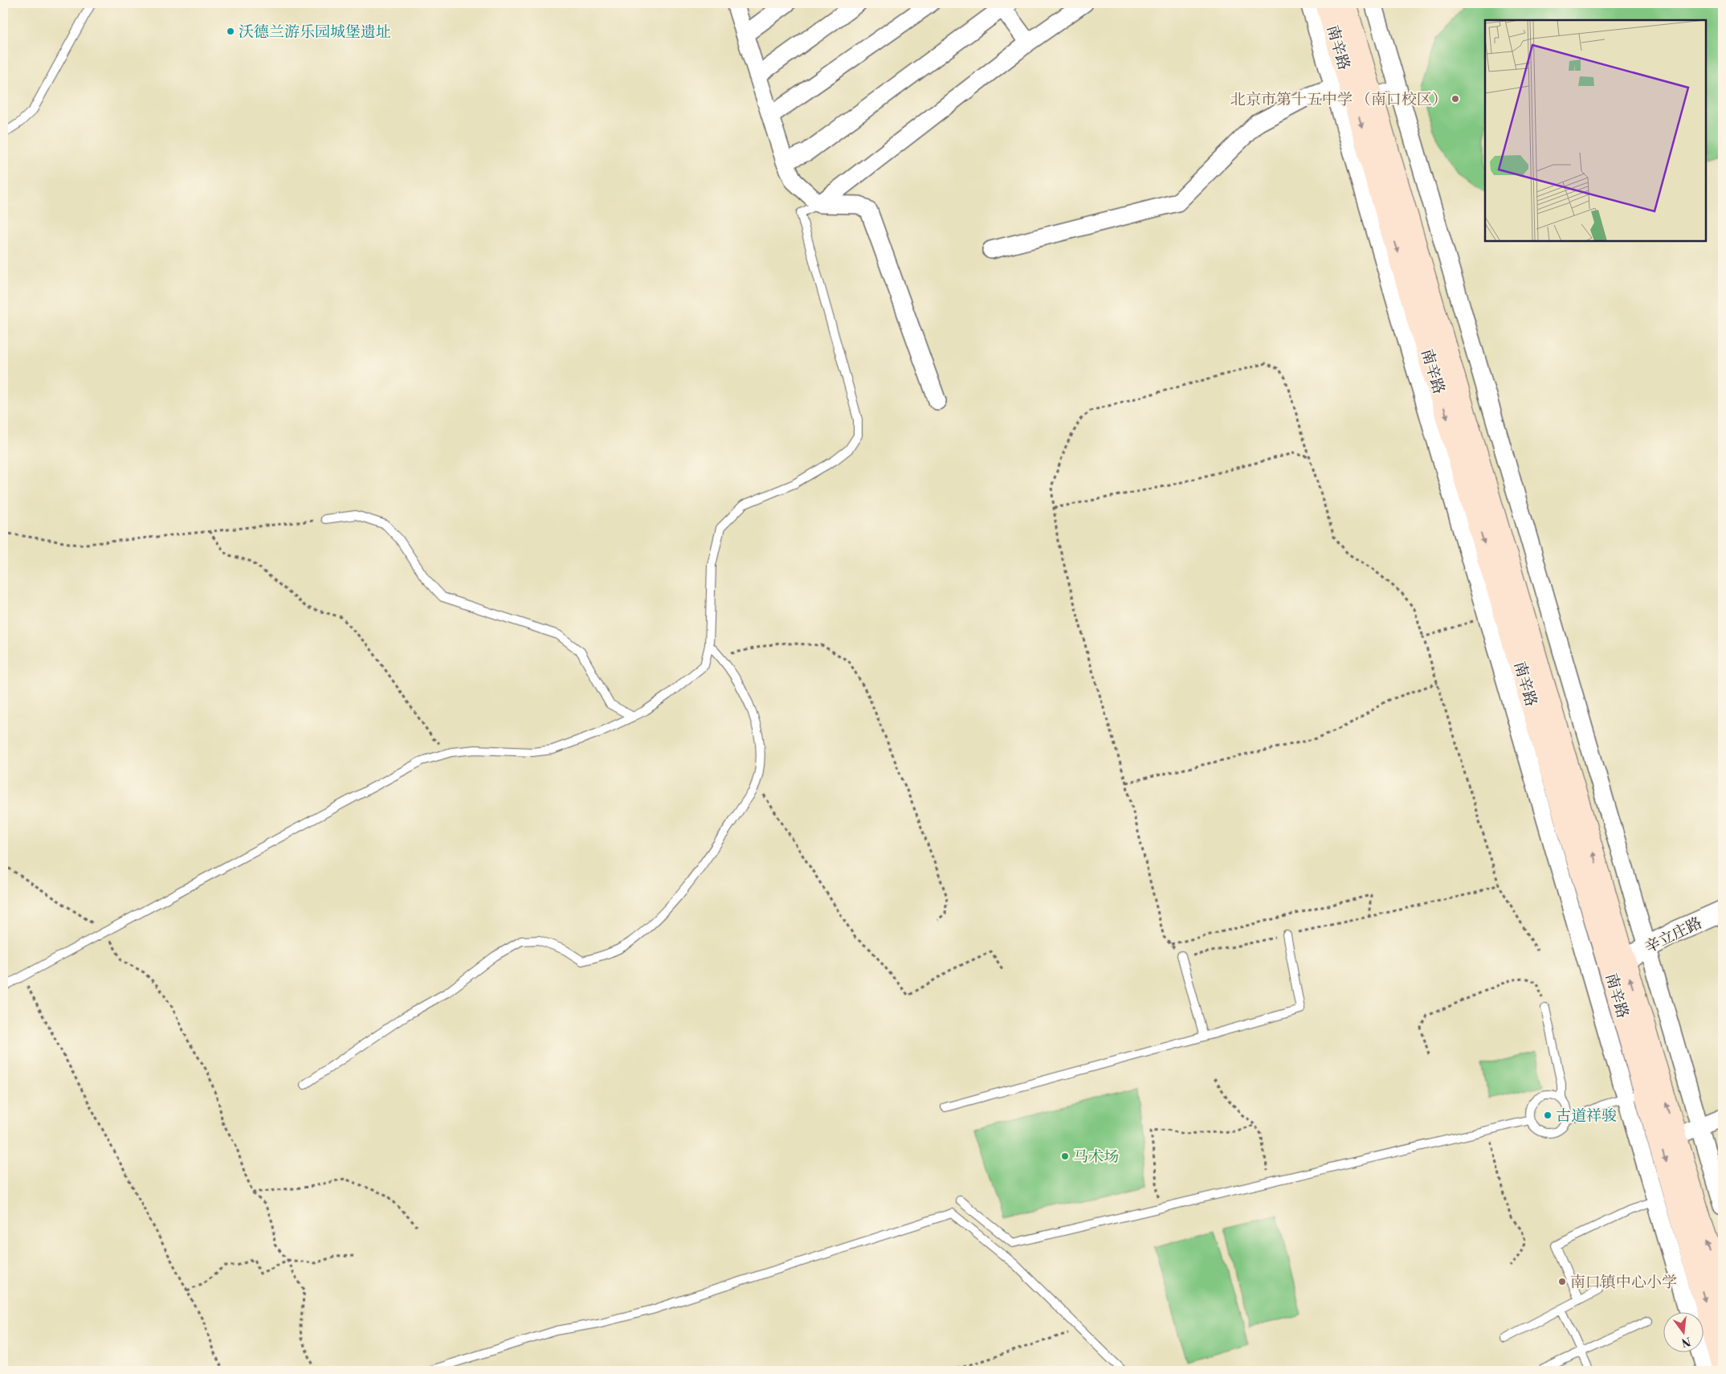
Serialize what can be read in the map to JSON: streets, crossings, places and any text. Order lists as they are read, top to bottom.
{
  "streets": {
    "main road": ["南辛路"],
    "street": ["辛立庄路"]
  },
  "crossings": [
    ["南辛路", "辛立庄路"]
  ],
  "places": [
    "沃德兰游乐园城堡遗址",
    "北京市第十五中学 （南口校区）",
    "古道祥骏",
    "马术场",
    "南口镇中心小学"
  ],
  "north": "bottom"
}
